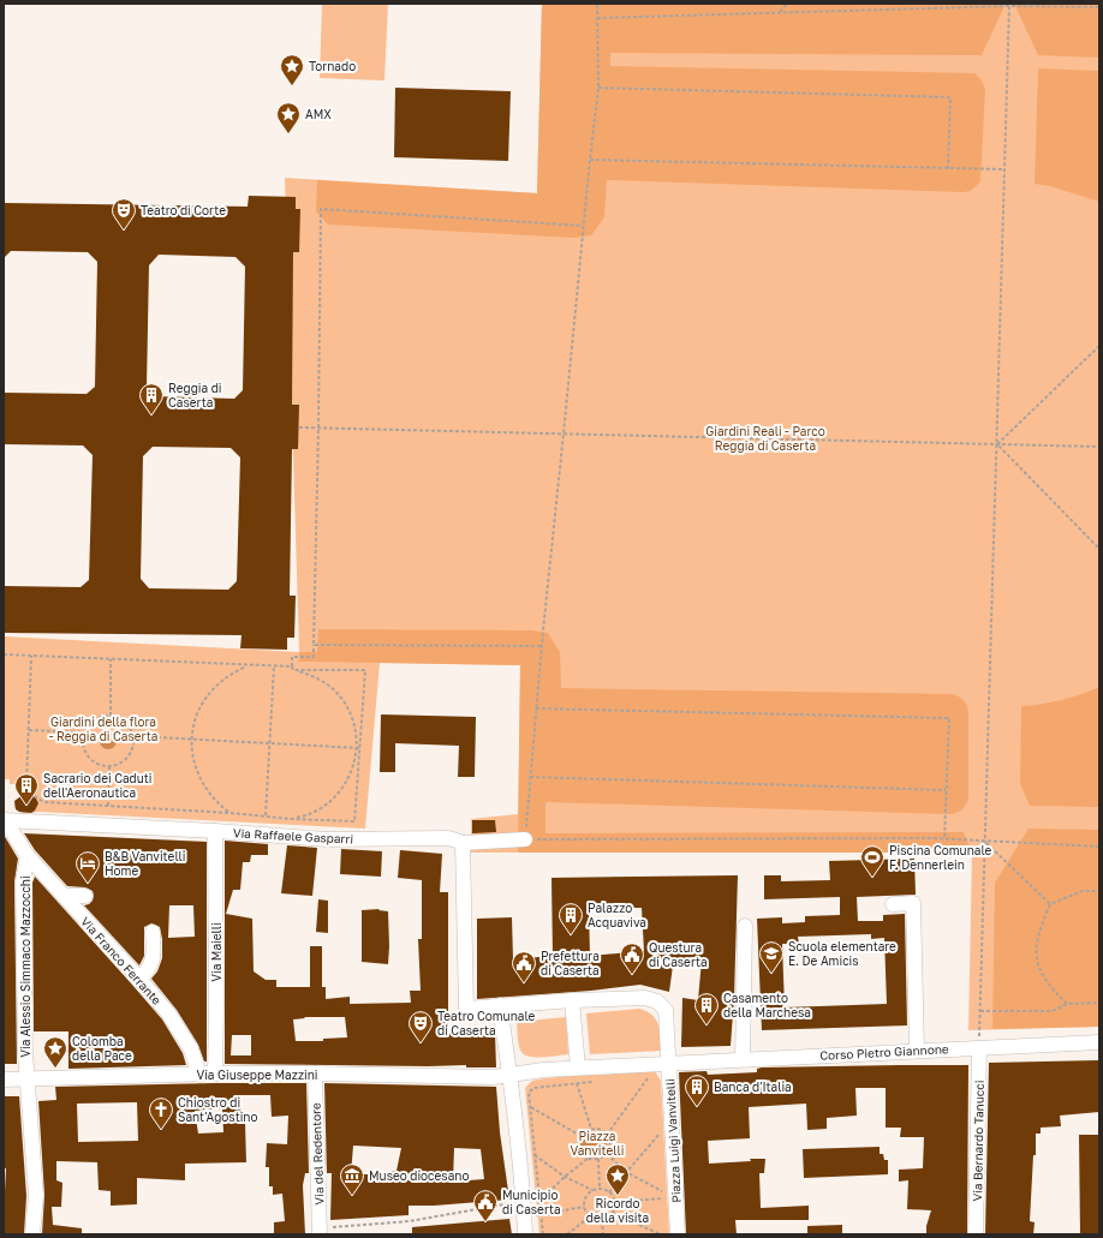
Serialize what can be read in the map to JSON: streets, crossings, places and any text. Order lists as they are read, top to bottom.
{
  "streets": {
    "street": [
      "Via Raffaele Gasparri",
      "Via Maielli",
      "Via Franco Ferrante",
      "Via Alessio Simmaco Mazzocchi",
      "Corso Pietro Giannone",
      "Via Giuseppe Mazzini",
      "Piazza Luigi Vanvitelli",
      "Via Bernardo Tanucci",
      "Via del Redentore"
    ]
  },
  "crossings": [
    ["Via Raffaele Gasparri", "Via Maielli"],
    ["Via Raffaele Gasparri", "Via Franco Ferrante"],
    ["Via Maielli", "Via Giuseppe Mazzini"],
    ["Via Franco Ferrante", "Via Alessio Simmaco Mazzocchi"],
    ["Via Franco Ferrante", "Via Giuseppe Mazzini"],
    ["Via Alessio Simmaco Mazzocchi", "Via Giuseppe Mazzini"],
    ["Corso Pietro Giannone", "Piazza Luigi Vanvitelli"],
    ["Corso Pietro Giannone", "Via Bernardo Tanucci"],
    ["Via Giuseppe Mazzini", "Piazza Luigi Vanvitelli"],
    ["Via Giuseppe Mazzini", "Via del Redentore"]
  ],
  "parks": ["Giardini Reali - Parco Reggia di Caserta", "Giardini della flora - Reggia di Caserta", "Piazza Vanvitelli"],
  "places": {
    "place": [
      "Tornado",
      "AMX",
      "Colomba della Pace",
      "Ricordo della visita"
    ],
    "theatre": ["Teatro di Corte", "Teatro Comunale di Caserta"],
    "building": [
      "Reggia di Caserta",
      "Sacrario dei Caduti dell'Aeronautica",
      "Palazzo Acquaviva",
      "Casamento della Marchesa",
      "Banca d'Italia"
    ],
    "sports": ["Piscina Comunale F. Dennerlein"],
    "hotel": ["B&B Vanvitelli Home"],
    "school or university": ["Scuola elementare E. De Amicis"],
    "public building": ["Questura di Caserta", "Prefettura di Caserta", "Municipio di Caserta"],
    "church": ["Chiostro di Sant'Agostino"],
    "museum": ["Museo diocesano"]
  }
}
